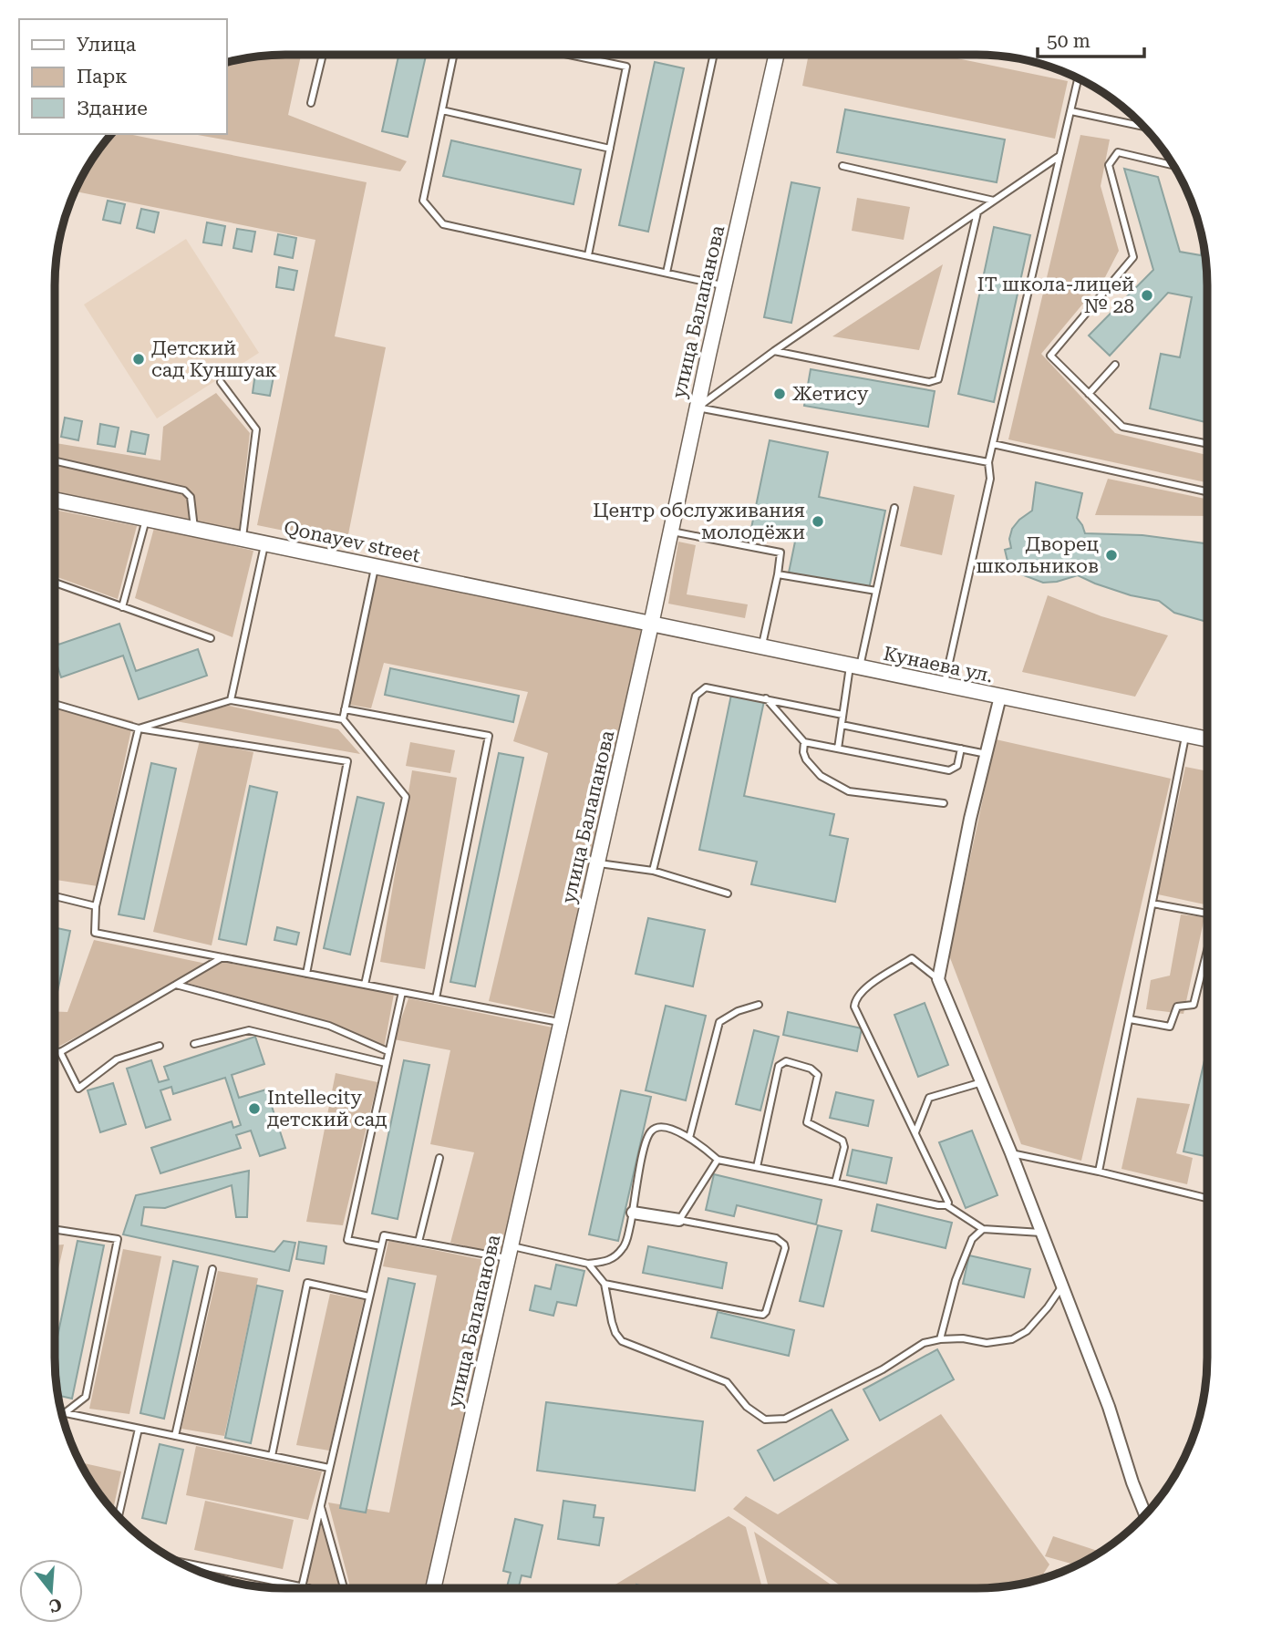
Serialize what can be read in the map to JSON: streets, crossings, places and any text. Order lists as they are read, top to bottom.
{
  "streets": {
    "street": ["улица Балапанова", "Qonayev street", "Кунаева ул."]
  },
  "crossings": [
    ["улица Балапанова", "Qonayev street"],
    ["улица Балапанова", "Кунаева ул."],
    ["Qonayev street", "Кунаева ул."]
  ],
  "places": [
    "IT школа-лицей № 28",
    "Детский сад Куншуак",
    "Жетису",
    "Центр обслуживания молодёжи",
    "Дворец школьников",
    "Intellecity детский сад"
  ],
  "legend": ["Улица", "Парк", "Здание"],
  "scale_bar": "50 m",
  "north": "bottom"
}
